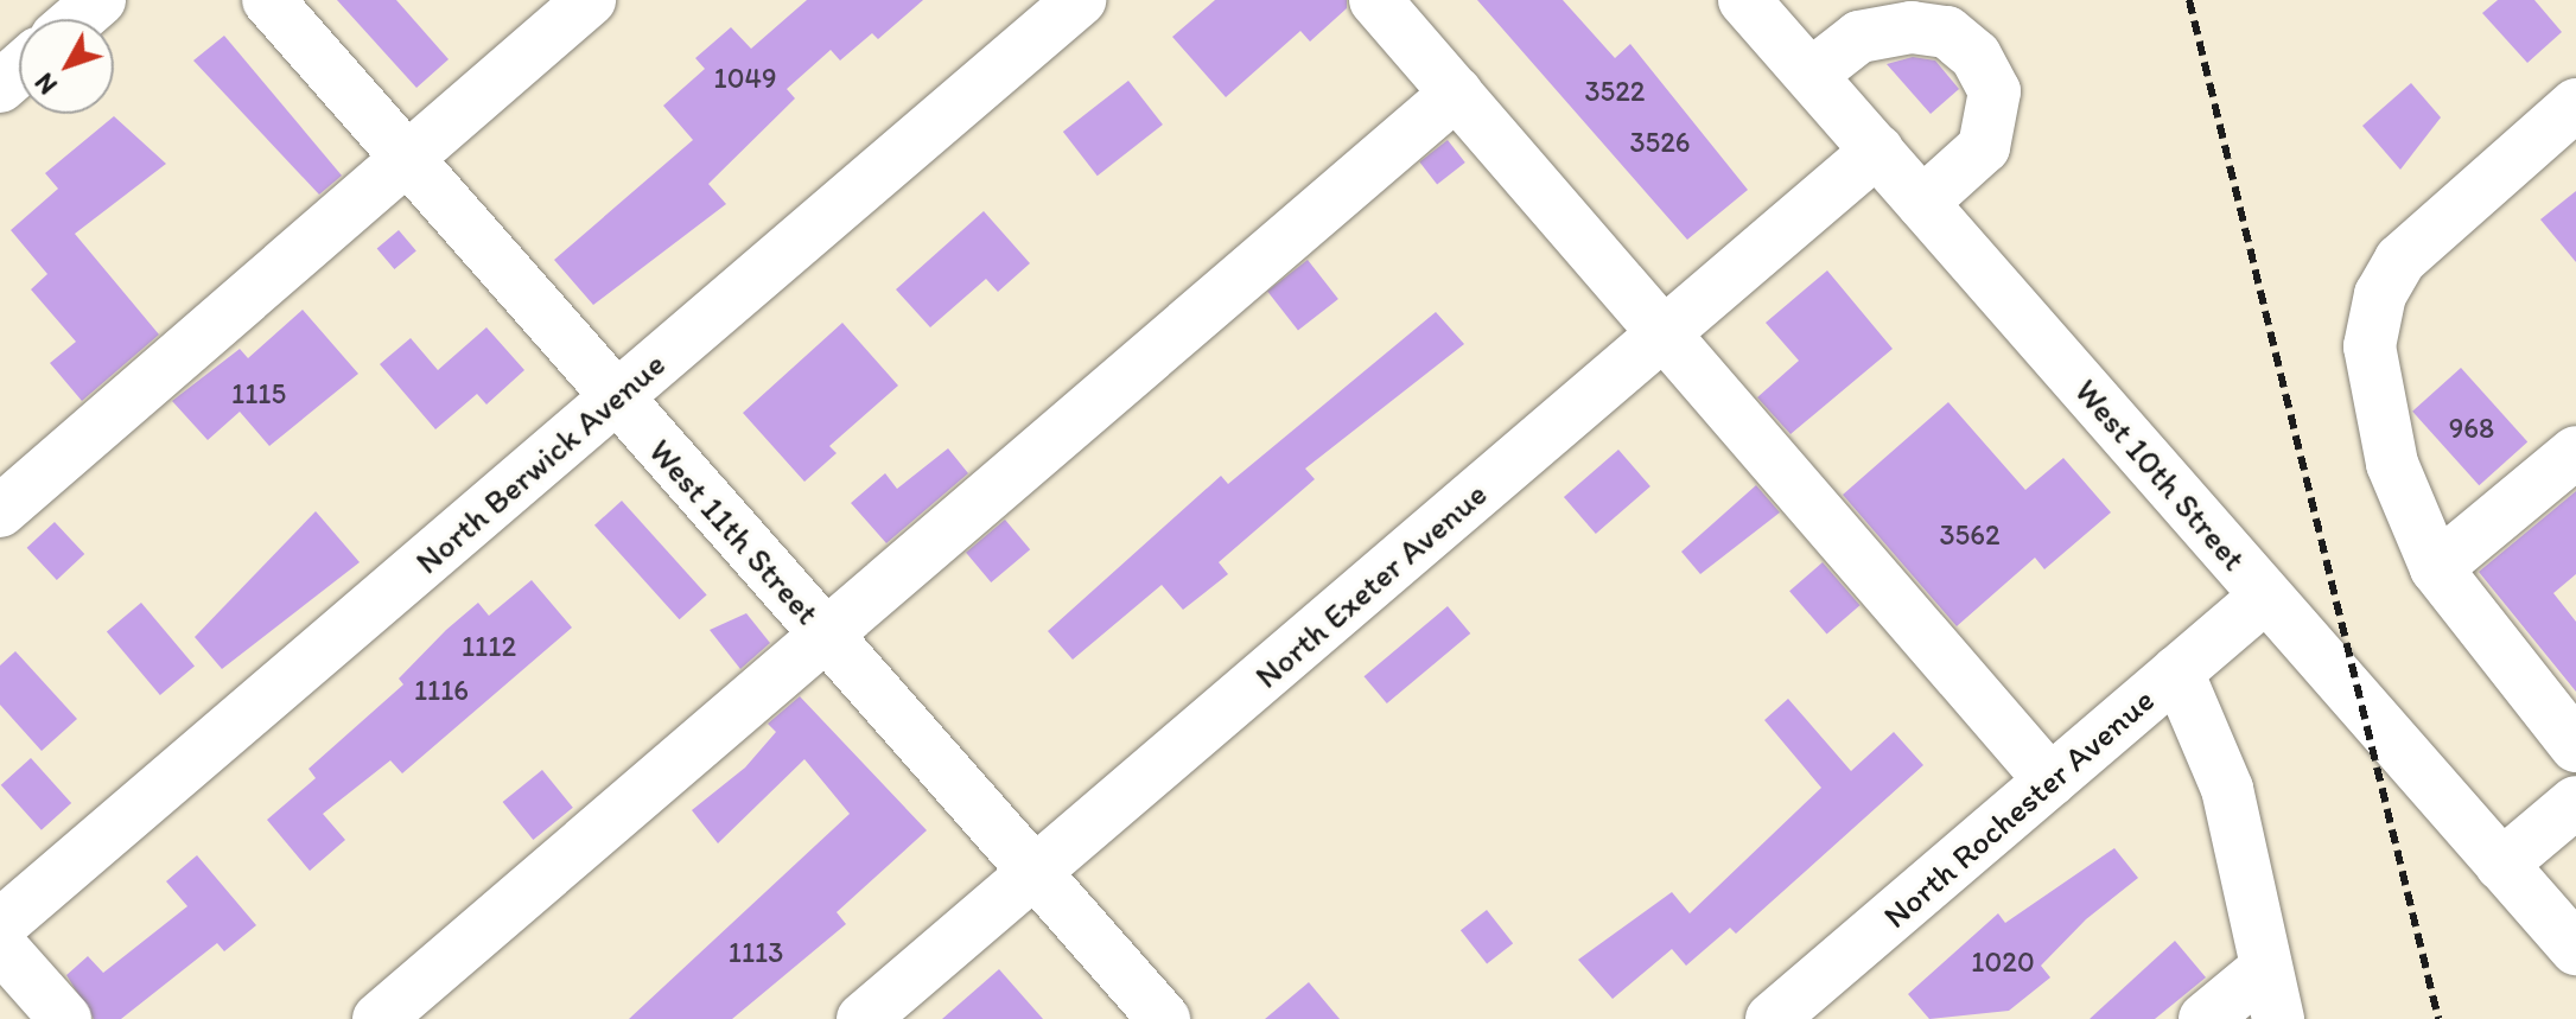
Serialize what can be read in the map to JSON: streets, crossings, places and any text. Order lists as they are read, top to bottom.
{
  "streets": {
    "street": [
      "North Berwick Avenue",
      "West 10th Street",
      "West 11th Street",
      "North Exeter Avenue",
      "North Rochester Avenue"
    ]
  },
  "crossings": [
    ["North Berwick Avenue", "West 11th Street"],
    ["West 10th Street", "North Exeter Avenue"],
    ["West 10th Street", "North Rochester Avenue"],
    ["West 11th Street", "North Exeter Avenue"]
  ],
  "house_numbers": [
    "1049",
    "3522",
    "3526",
    "1115",
    "968",
    "3562",
    "1112",
    "1116",
    "1113",
    "1020"
  ],
  "north": "bottom left"
}
